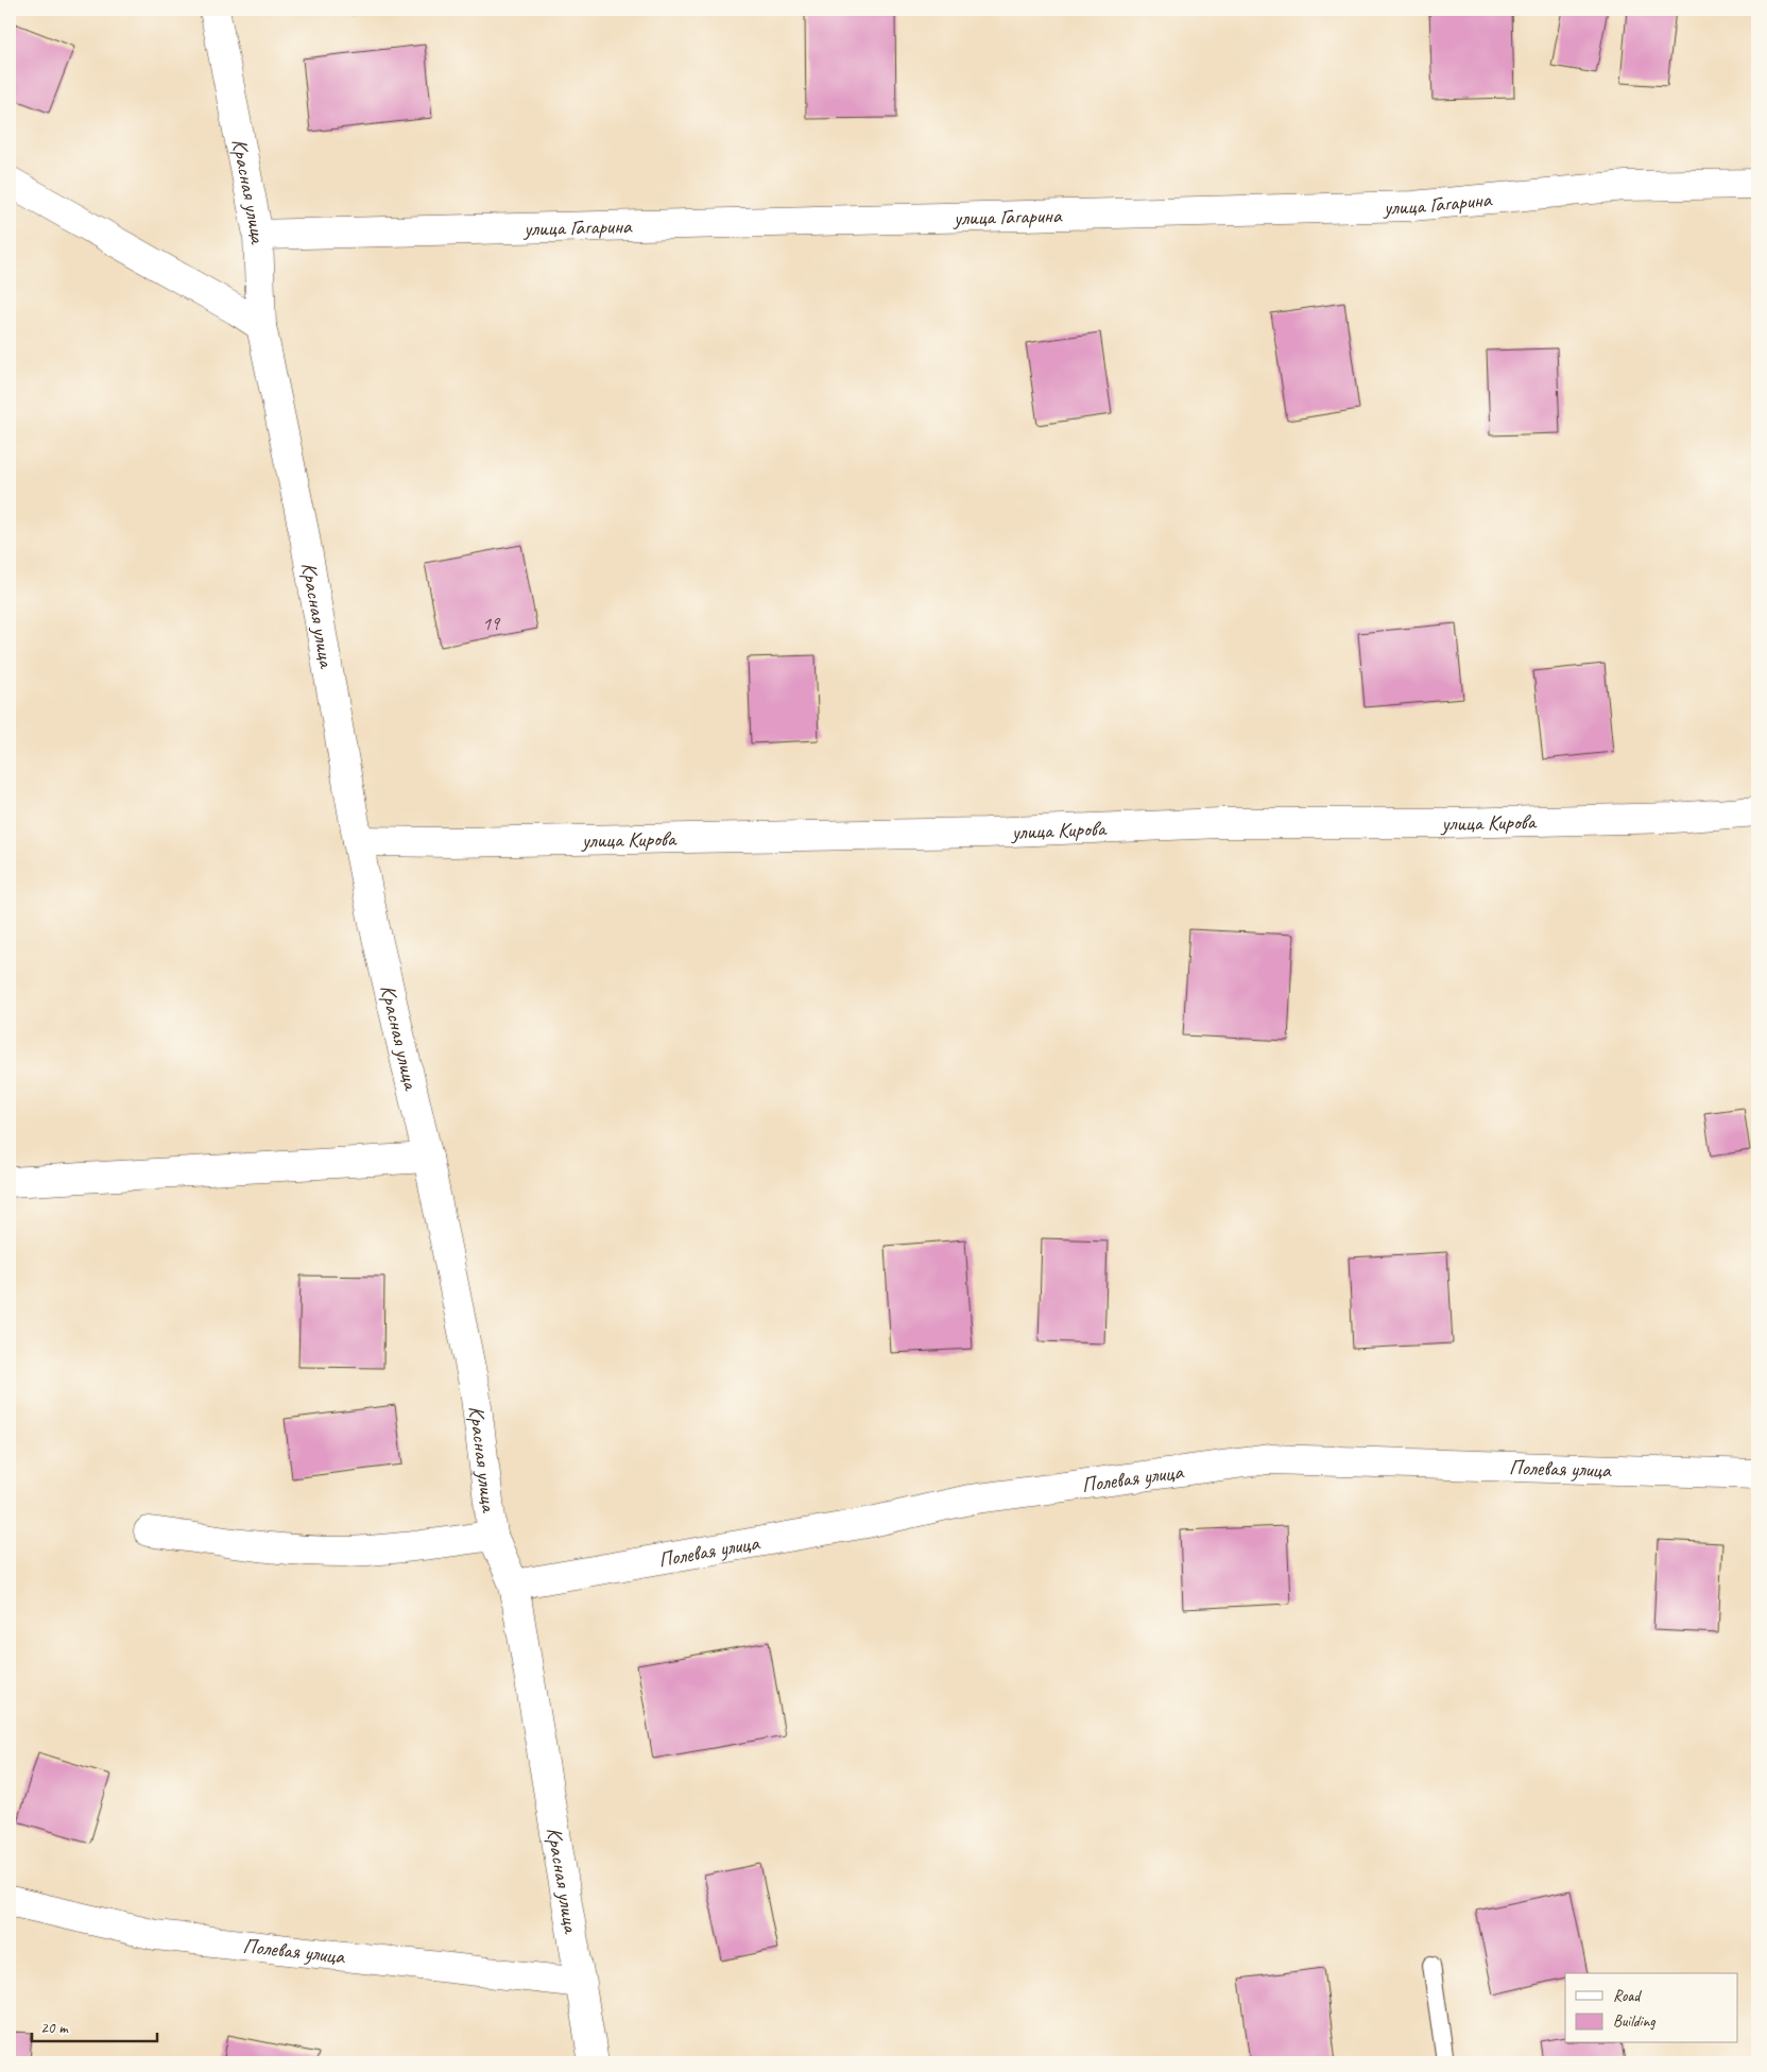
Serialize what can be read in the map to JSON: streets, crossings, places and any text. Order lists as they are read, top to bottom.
{
  "streets": {
    "street": [
      "Красная улица",
      "улица Гагарина",
      "улица Кирова",
      "Полевая улица"
    ]
  },
  "crossings": [
    ["Красная улица", "улица Гагарина"],
    ["Красная улица", "улица Кирова"],
    ["Красная улица", "Полевая улица"]
  ],
  "house_numbers": ["19"],
  "legend": ["Road", "Building"],
  "scale_bar": "20 m"
}
